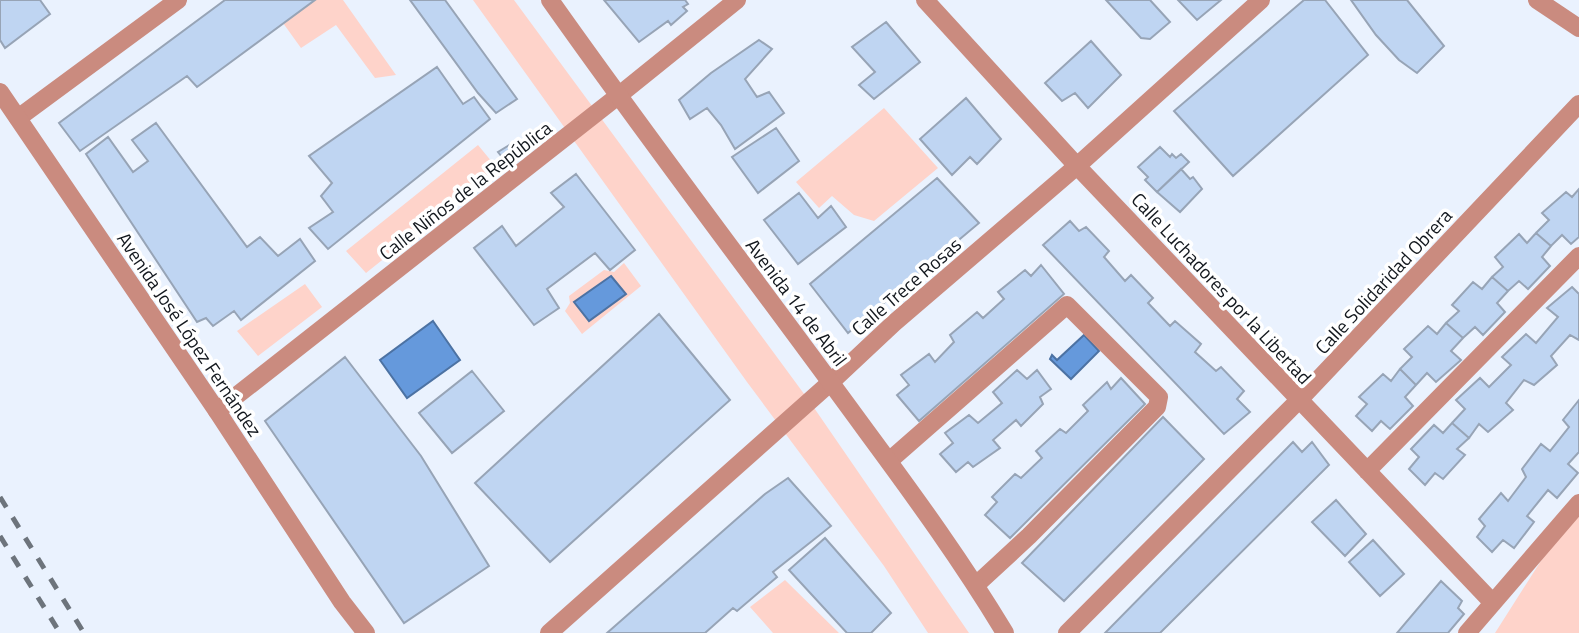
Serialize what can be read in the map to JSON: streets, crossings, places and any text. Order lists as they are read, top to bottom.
{
  "streets": {
    "street": [
      "Calle Niños de la República",
      "Calle Solidaridad Obrera",
      "Calle Trece Rosas",
      "Calle Luchadores por la Libertad",
      "Avenida 14 de Abril",
      "Avenida José López Fernández"
    ]
  },
  "crossings": [
    ["Calle Niños de la República", "Avenida 14 de Abril"],
    ["Calle Niños de la República", "Avenida José López Fernández"],
    ["Calle Solidaridad Obrera", "Calle Luchadores por la Libertad"],
    ["Calle Trece Rosas", "Calle Luchadores por la Libertad"],
    ["Calle Trece Rosas", "Avenida 14 de Abril"]
  ]
}
